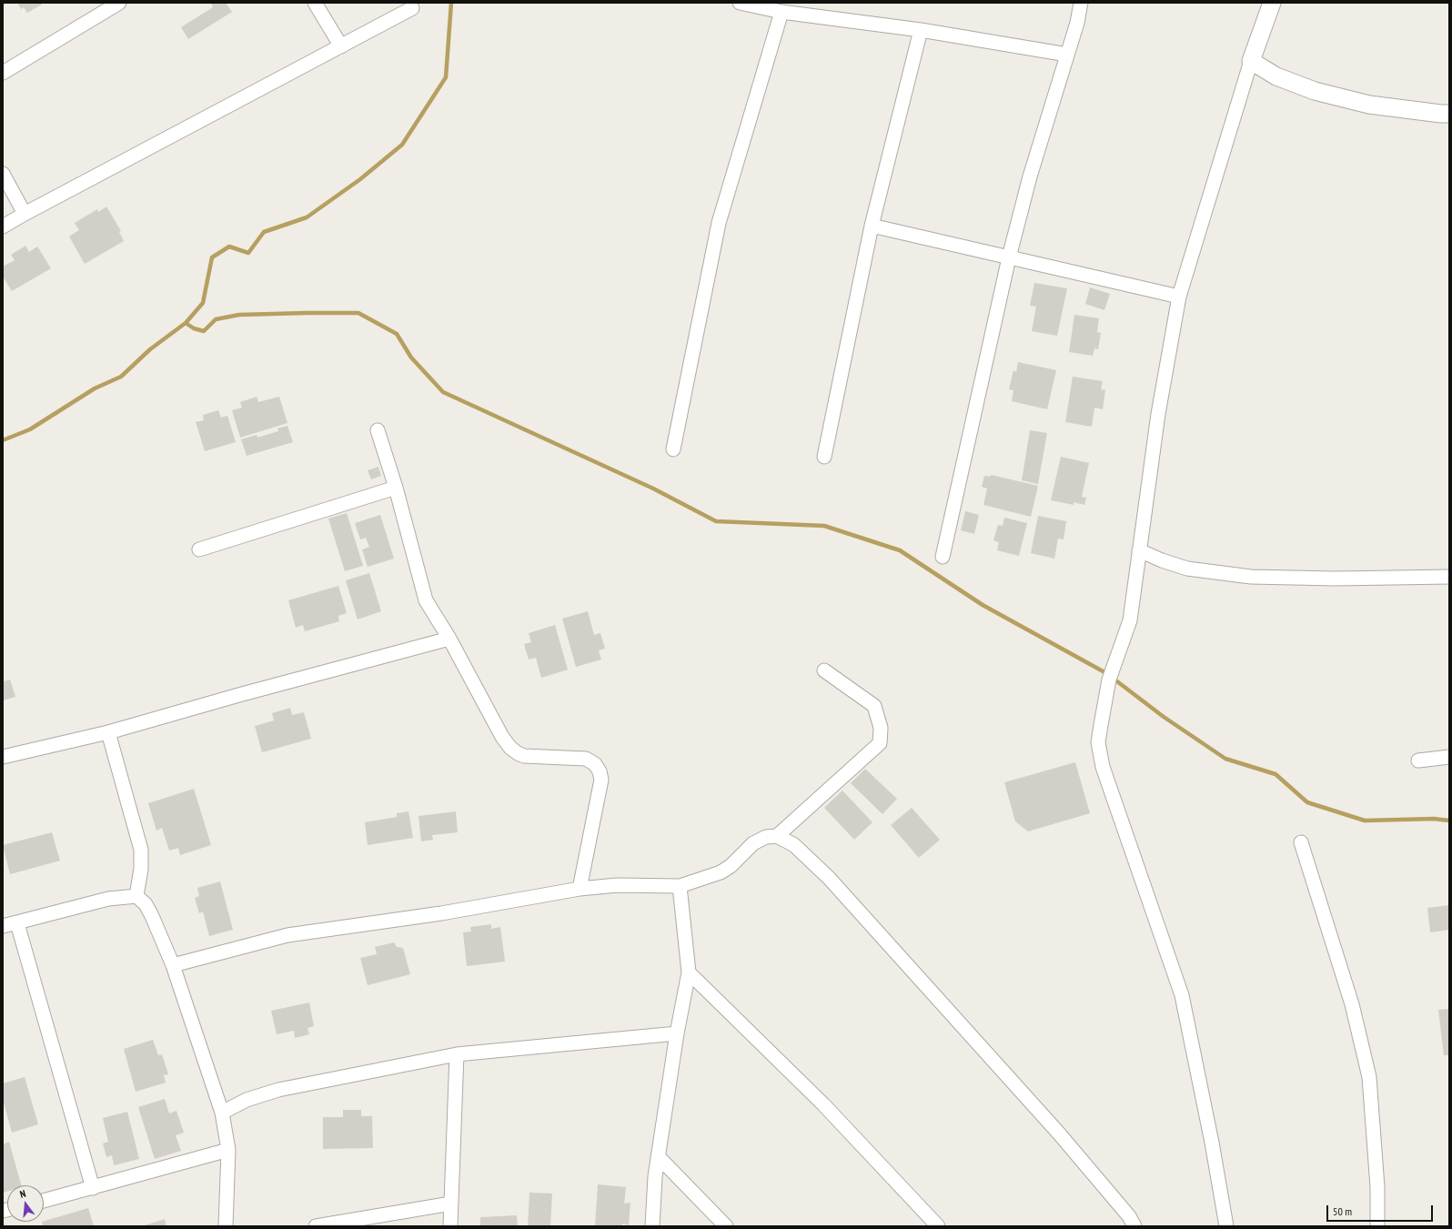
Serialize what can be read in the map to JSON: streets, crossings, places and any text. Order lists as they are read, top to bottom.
{
  "scale_bar": "50 m",
  "north": "top"
}
